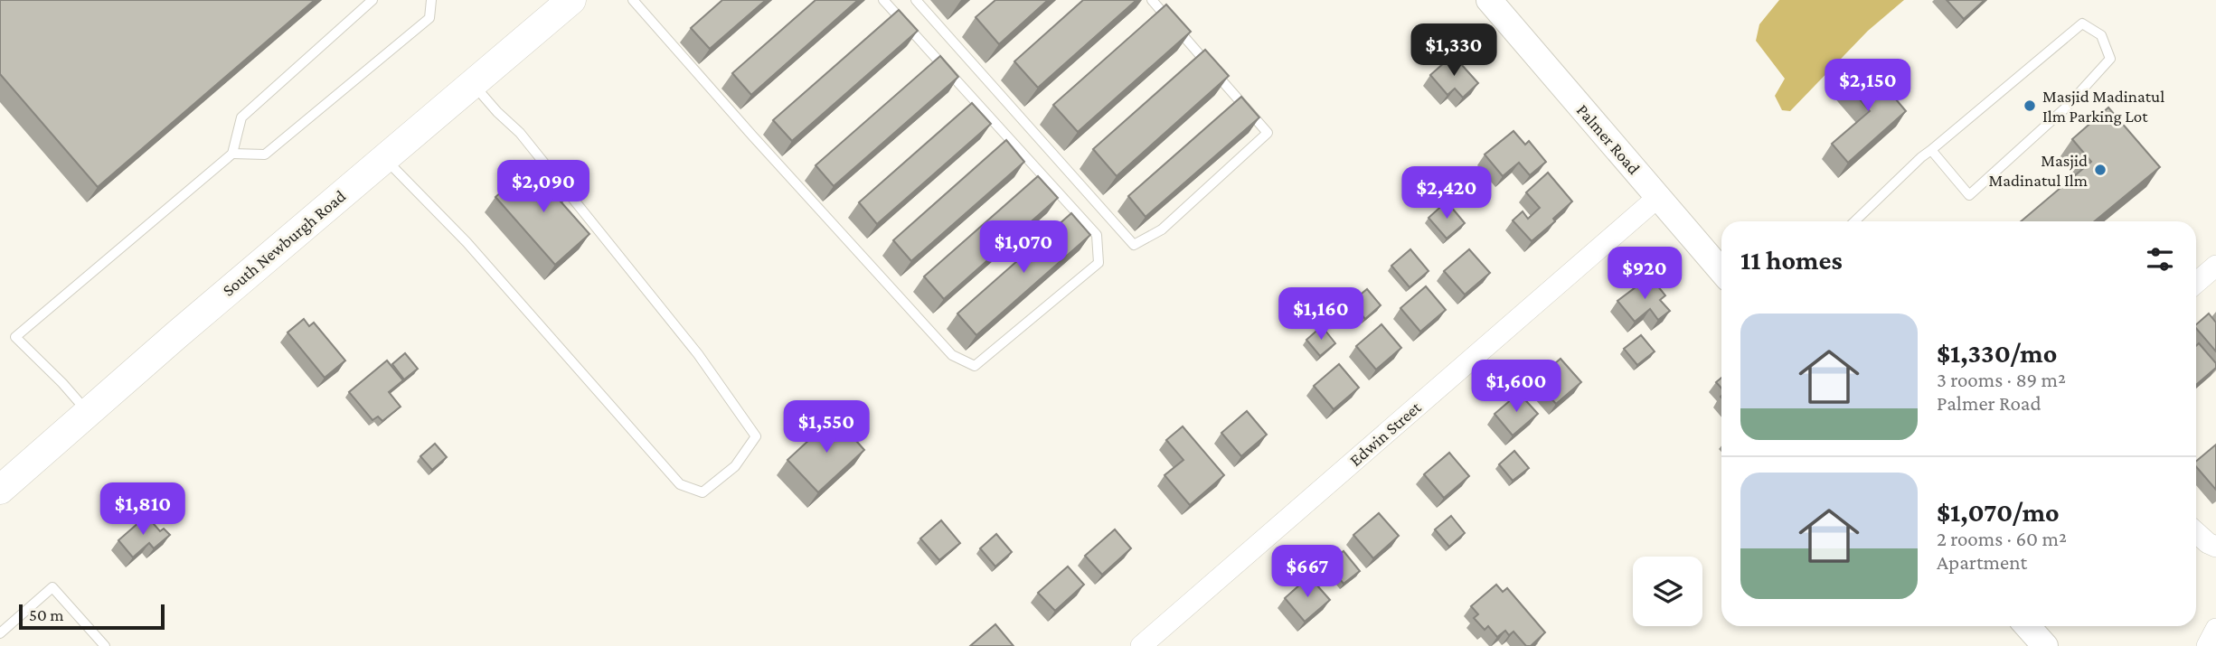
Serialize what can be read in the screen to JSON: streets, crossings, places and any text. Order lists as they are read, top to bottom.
{
  "streets": {
    "main road": ["South Newburgh Road"],
    "street": ["Palmer Road", "Edwin Street"]
  },
  "crossings": [
    ["Palmer Road", "Edwin Street"]
  ],
  "places": ["Masjid Madinatul Ilm Parking Lot", "Masjid Madinatul Ilm"],
  "scale_bar": "50 m",
  "page": {
    "price": [
      "$1,330",
      "$2,150",
      "$2,090",
      "$2,420",
      "$1,070",
      "$920",
      "$1,160",
      "$1,600",
      "$1,550",
      "$1,810",
      "$667"
    ],
    "heading": "11 homes",
    "list": [
      {
        "name": "$1,330/mo",
        "note": "3 rooms · 89 m² · Palmer Road"
      },
      {
        "name": "$1,070/mo",
        "note": "2 rooms · 60 m² · Apartment"
      }
    ],
    "scale": "50 m"
  }
}
